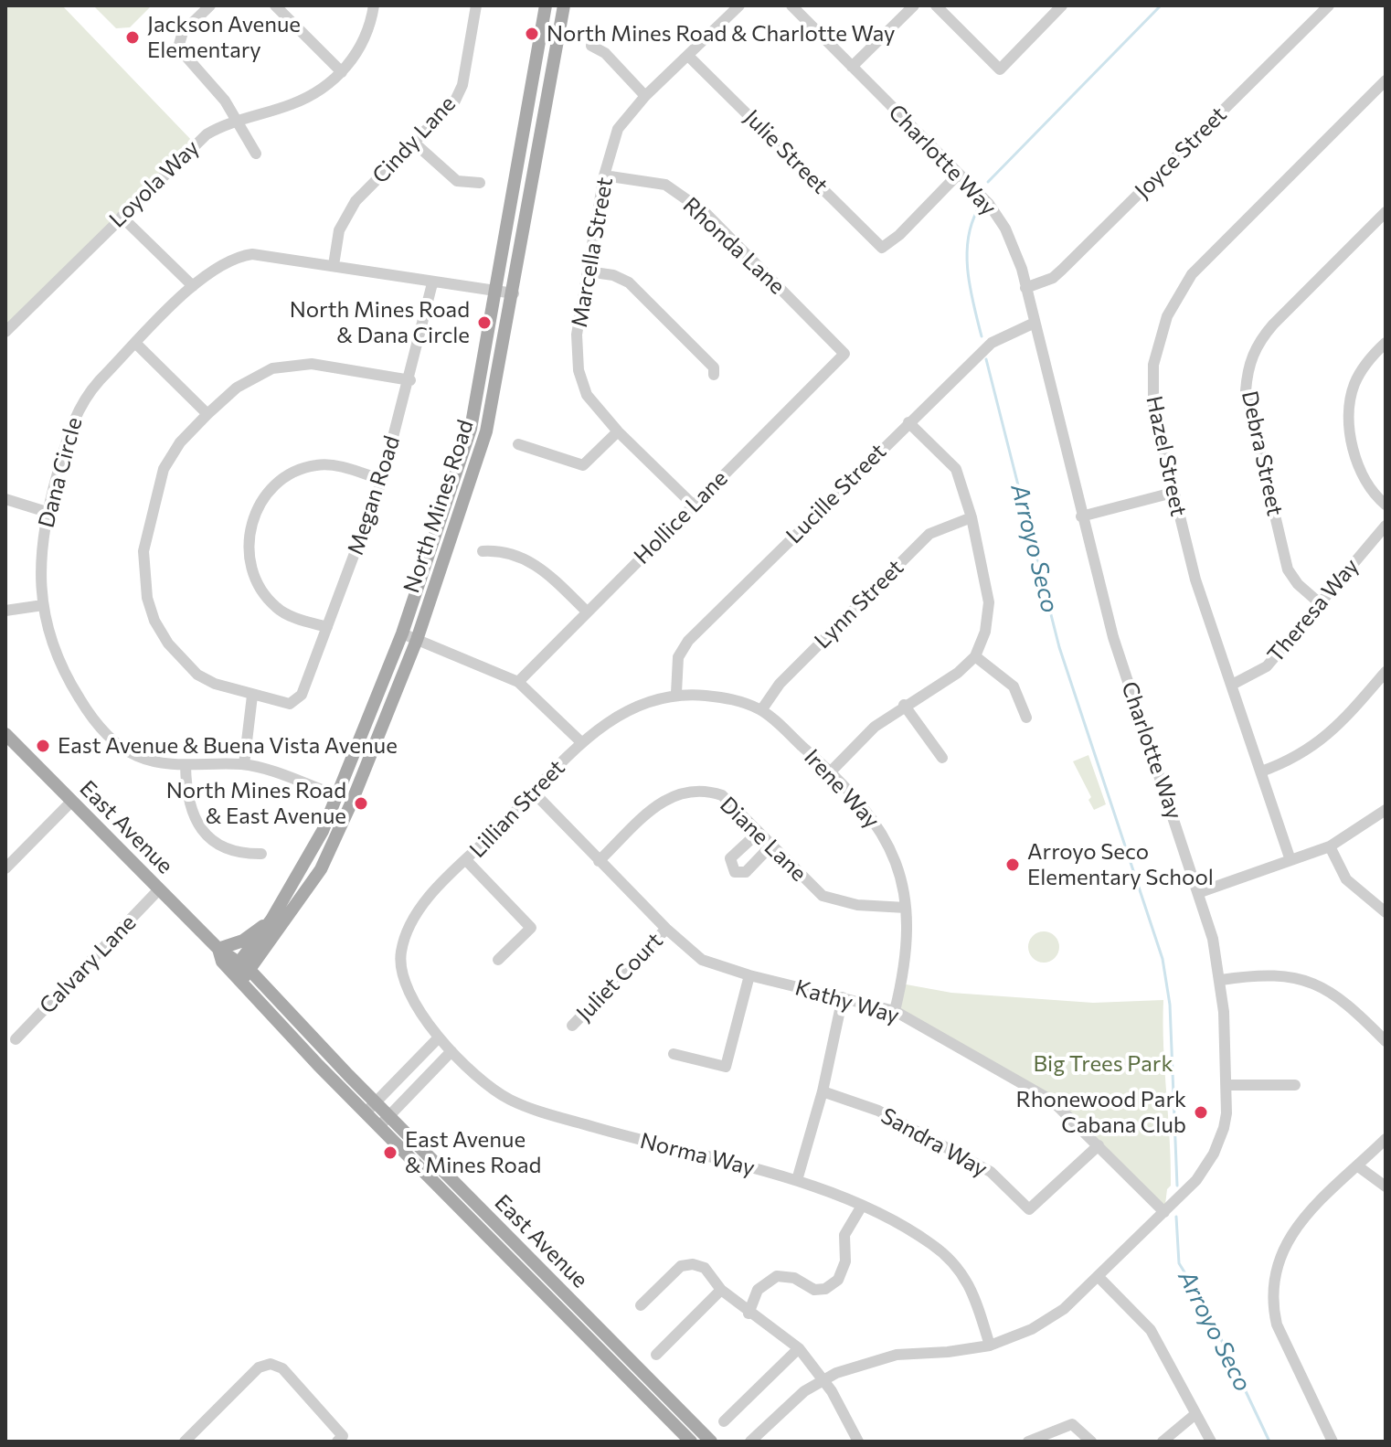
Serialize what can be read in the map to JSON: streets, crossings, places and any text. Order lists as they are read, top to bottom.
{
  "streets": {
    "main road": ["North Mines Road", "East Avenue"],
    "street": [
      "Cindy Lane",
      "Julie Street",
      "Joyce Street",
      "Charlotte Way",
      "Loyola Way",
      "Rhonda Lane",
      "Marcella Street",
      "Debra Street",
      "Hazel Street",
      "Dana Circle",
      "Lucille Street",
      "Megan Road",
      "Hollice Lane",
      "Lynn Street",
      "Theresa Way",
      "Irene Way",
      "Lillian Street",
      "Diane Lane",
      "Calvary Lane",
      "Juliet Court",
      "Kathy Way",
      "Sandra Way",
      "Norma Way"
    ]
  },
  "crossings": [
    ["Cindy Lane", "Dana Circle"],
    ["Julie Street", "Charlotte Way"],
    ["Julie Street", "Marcella Street"],
    ["Joyce Street", "Charlotte Way"],
    ["Charlotte Way", "Lucille Street"],
    ["Charlotte Way", "Kathy Way"],
    ["Charlotte Way", "Norma Way"],
    ["Rhonda Lane", "Marcella Street"],
    ["Rhonda Lane", "Hollice Lane"],
    ["Marcella Street", "Hollice Lane"],
    ["Debra Street", "Theresa Way"],
    ["Hazel Street", "Theresa Way"],
    ["Dana Circle", "Megan Road"],
    ["Dana Circle", "North Mines Road"],
    ["Lucille Street", "Irene Way"],
    ["Lucille Street", "Lillian Street"],
    ["North Mines Road", "East Avenue"],
    ["Lynn Street", "Irene Way"],
    ["Irene Way", "Lillian Street"],
    ["Irene Way", "Diane Lane"],
    ["Irene Way", "Kathy Way"],
    ["Lillian Street", "Kathy Way"],
    ["Lillian Street", "Norma Way"],
    ["East Avenue", "Calvary Lane"],
    ["Diane Lane", "Kathy Way"],
    ["Juliet Court", "Kathy Way"],
    ["Kathy Way", "Sandra Way"]
  ],
  "water": ["Arroyo Seco"],
  "parks": ["Big Trees Park"],
  "places": [
    "North Mines Road & Charlotte Way",
    "Jackson Avenue Elementary",
    "North Mines Road & Dana Circle",
    "East Avenue & Buena Vista Avenue",
    "North Mines Road & East Avenue",
    "Arroyo Seco Elementary School",
    "Rhonewood Park Cabana Club",
    "East Avenue & Mines Road"
  ]
}
